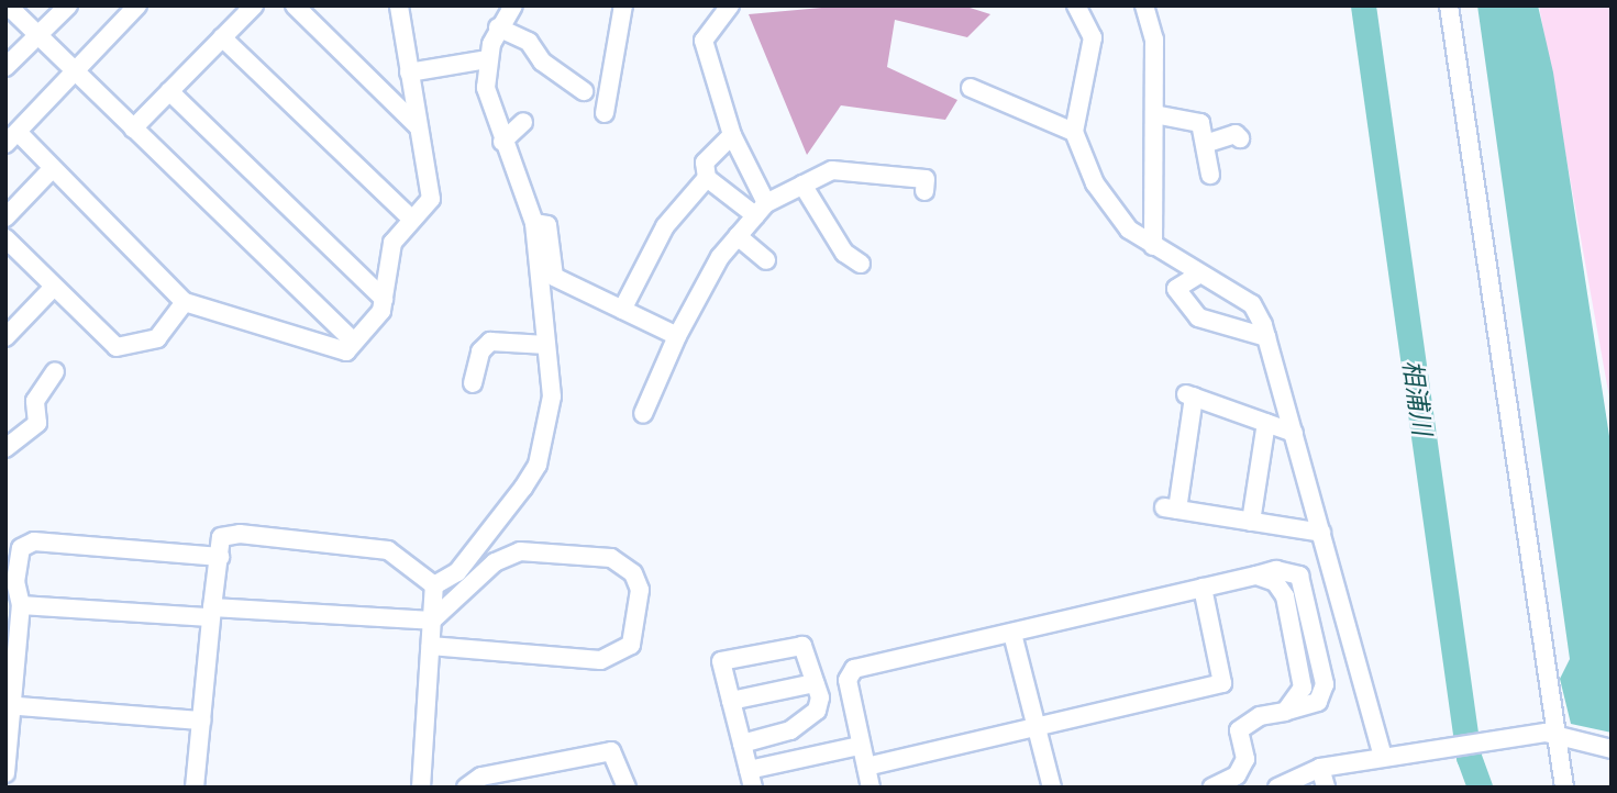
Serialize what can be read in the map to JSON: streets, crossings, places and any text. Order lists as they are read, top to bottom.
{
  "water": ["相浦川"]
}
